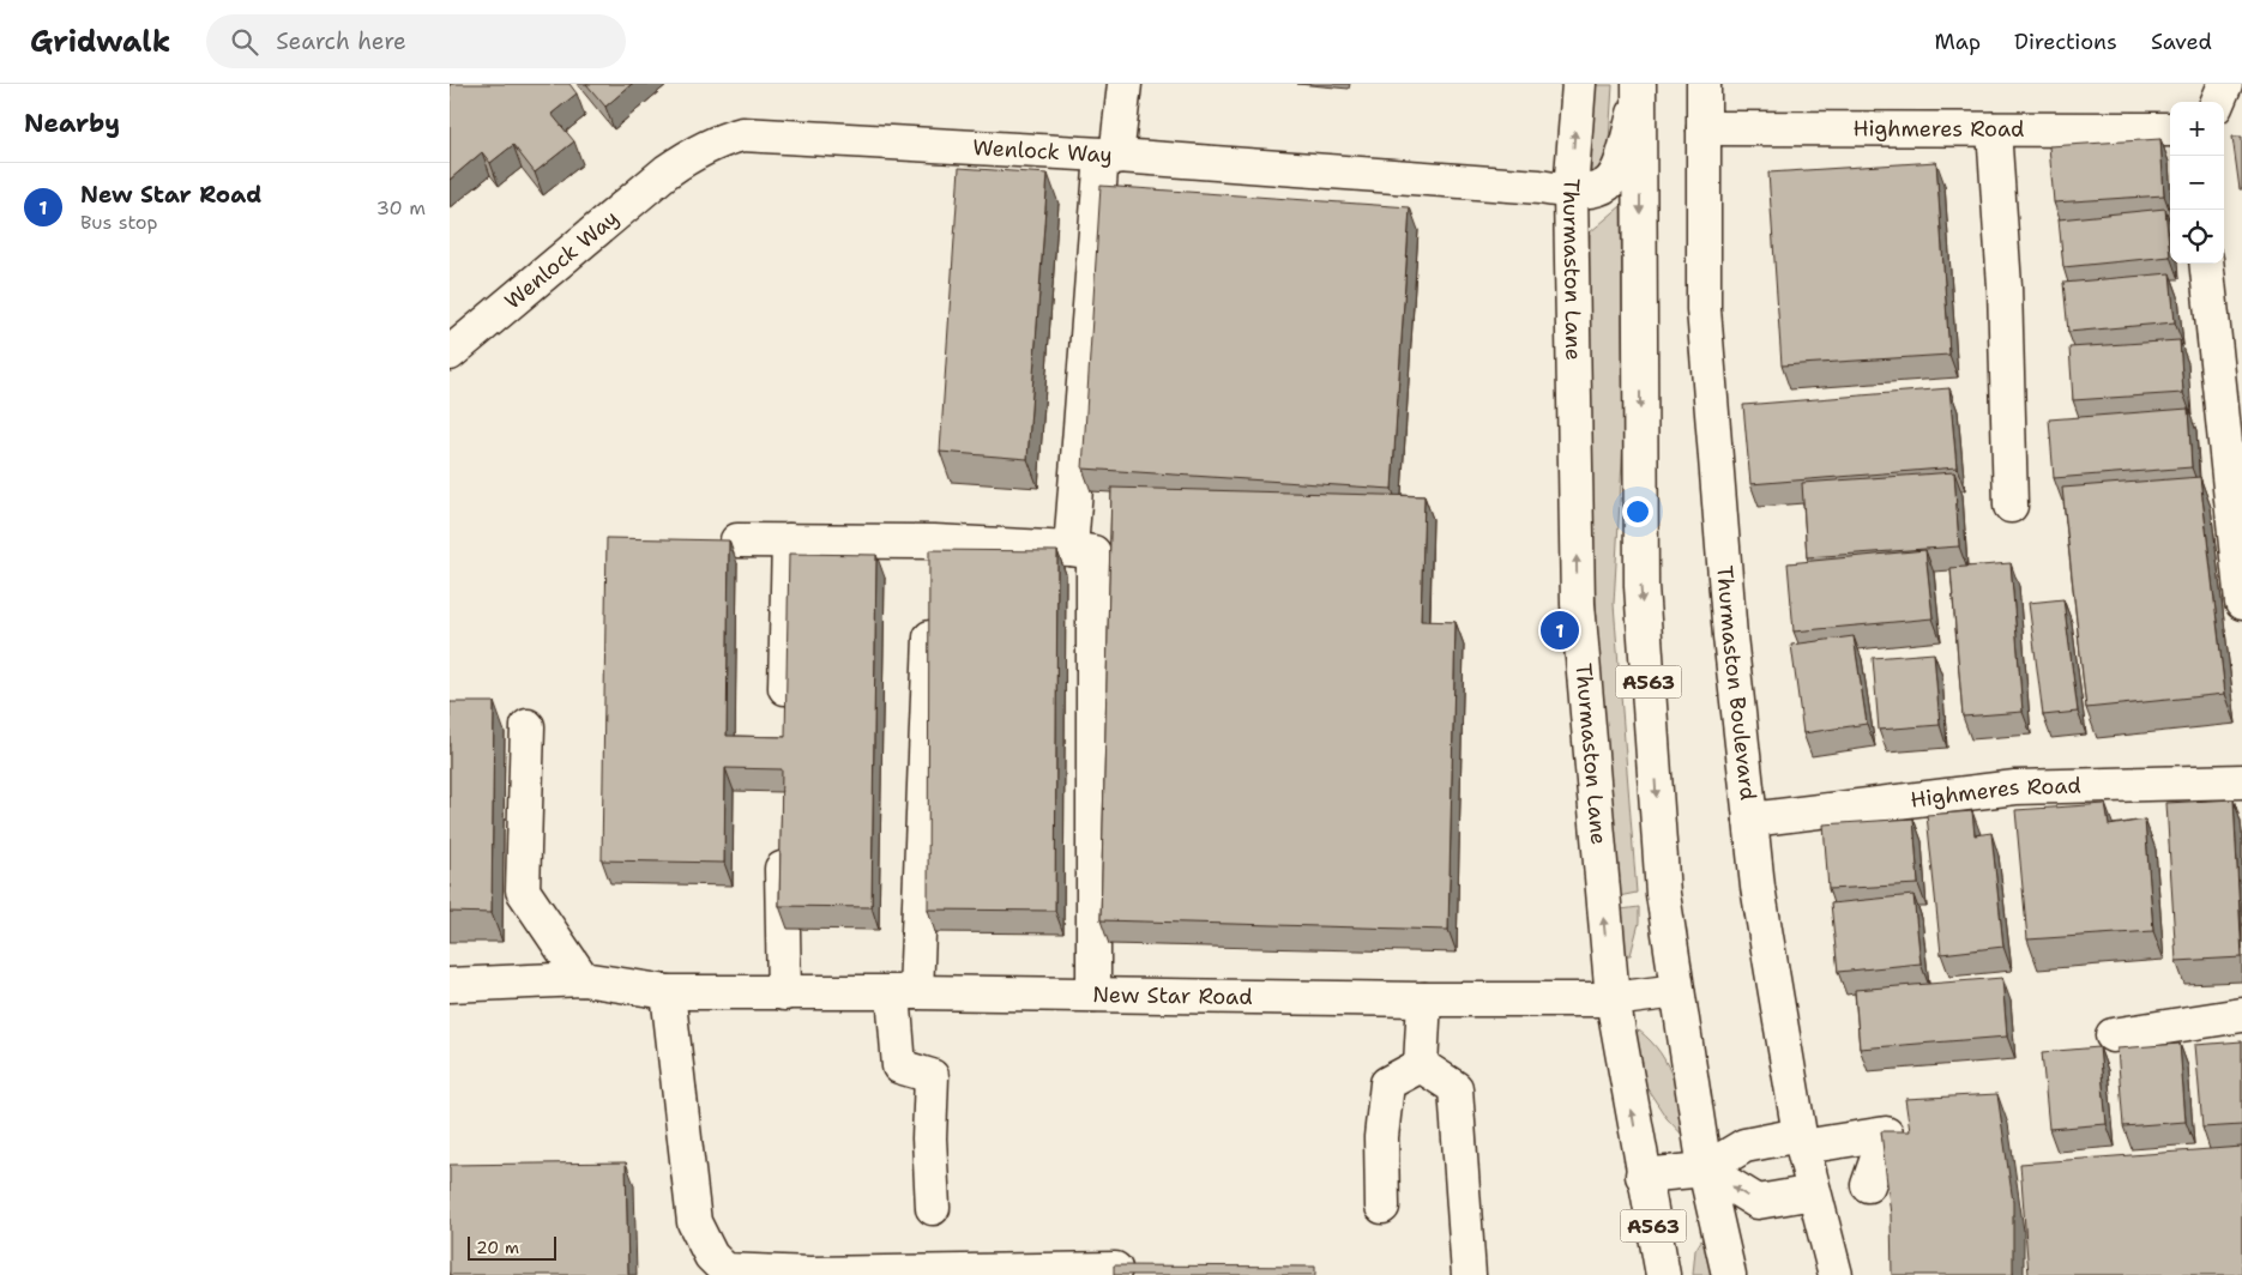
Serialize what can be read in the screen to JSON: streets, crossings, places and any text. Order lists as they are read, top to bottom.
{
  "streets": {
    "main road": [
      "Highmeres Road",
      "Wenlock Way",
      "Thurmaston Lane",
      "A563",
      "Thurmaston Boulevard",
      "New Star Road"
    ]
  },
  "crossings": [
    ["Highmeres Road", "Thurmaston Boulevard"],
    ["Wenlock Way", "Thurmaston Lane"],
    ["Wenlock Way", "A563"],
    ["Thurmaston Lane", "New Star Road"],
    ["A563", "New Star Road"]
  ],
  "scale_bar": "20 m",
  "page": {
    "header": "Gridwalk",
    "search": "Search here",
    "nav": ["Map", "Directions", "Saved"],
    "heading": "Nearby",
    "map_buttons": ["+", "−"],
    "list": [
      {
        "mark": "1",
        "name": "New Star Road",
        "note": "Bus stop",
        "value": "30 m"
      }
    ],
    "pins": "1",
    "scale": "20 m"
  }
}
